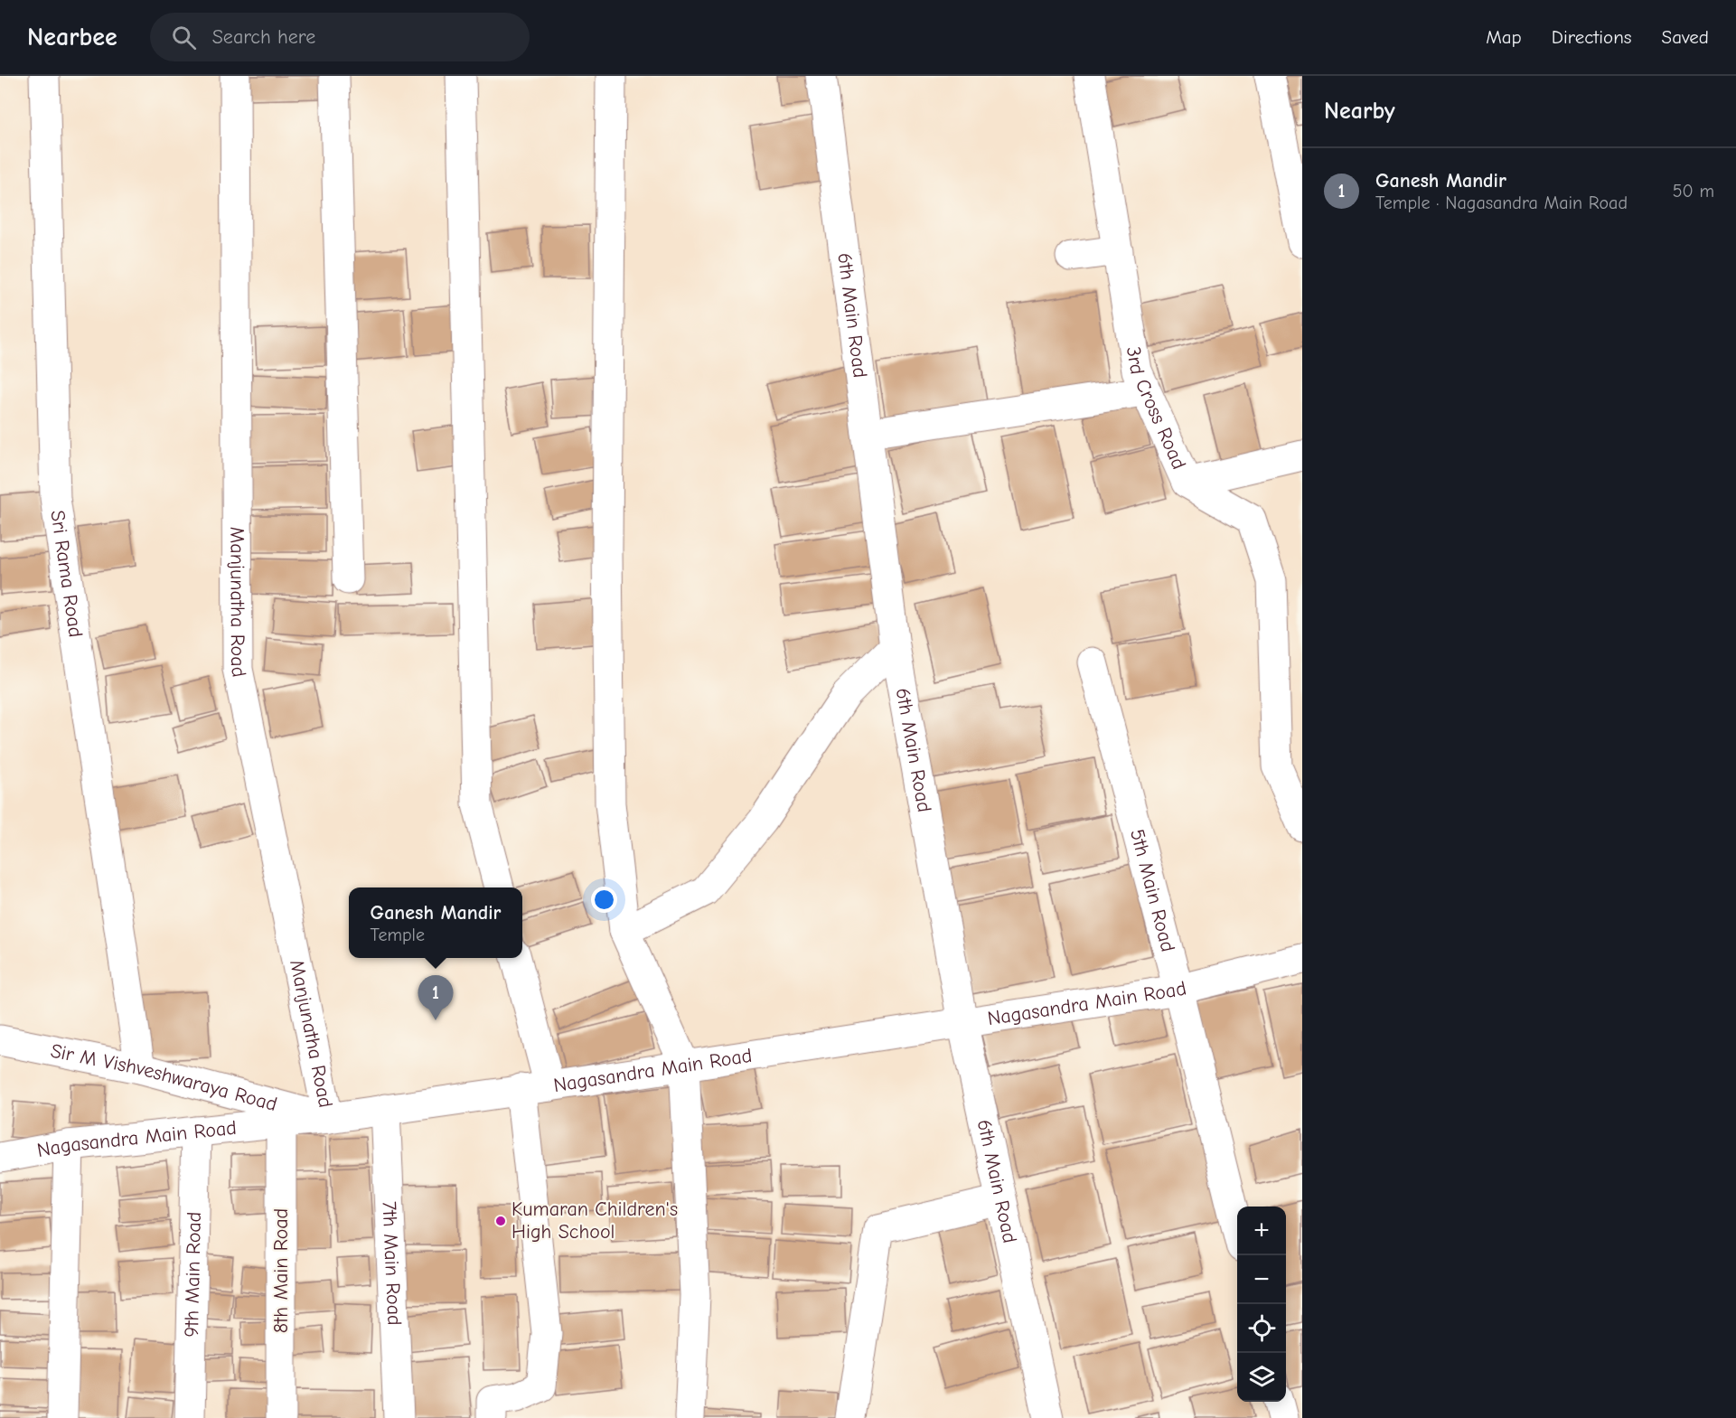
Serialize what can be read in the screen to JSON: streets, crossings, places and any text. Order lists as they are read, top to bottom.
{
  "streets": {
    "street": [
      "6th Main Road",
      "3rd Cross Road",
      "Sri Rama Road",
      "Manjunatha Road",
      "5th Main Road",
      "Nagasandra Main Road",
      "Sir M Vishveshwaraya Road",
      "7th Main Road",
      "8th Main Road",
      "9th Main Road"
    ]
  },
  "crossings": [
    ["6th Main Road", "Nagasandra Main Road"],
    ["Sri Rama Road", "Sir M Vishveshwaraya Road"],
    ["Manjunatha Road", "Nagasandra Main Road"],
    ["Manjunatha Road", "Sir M Vishveshwaraya Road"],
    ["5th Main Road", "Nagasandra Main Road"],
    ["Nagasandra Main Road", "Sir M Vishveshwaraya Road"],
    ["Nagasandra Main Road", "7th Main Road"],
    ["Nagasandra Main Road", "8th Main Road"],
    ["Nagasandra Main Road", "9th Main Road"]
  ],
  "places": ["Kumaran Children's High School"],
  "page": {
    "header": "Nearbee",
    "search": "Search here",
    "nav": ["Map", "Directions", "Saved"],
    "heading": "Nearby",
    "list": [
      {
        "mark": "1",
        "name": "Ganesh Mandir",
        "note": "Temple · Nagasandra Main Road",
        "value": "50 m"
      }
    ],
    "popup": ["Ganesh Mandir", "Temple"],
    "pins": "1",
    "map_buttons": ["+", "−"]
  }
}
